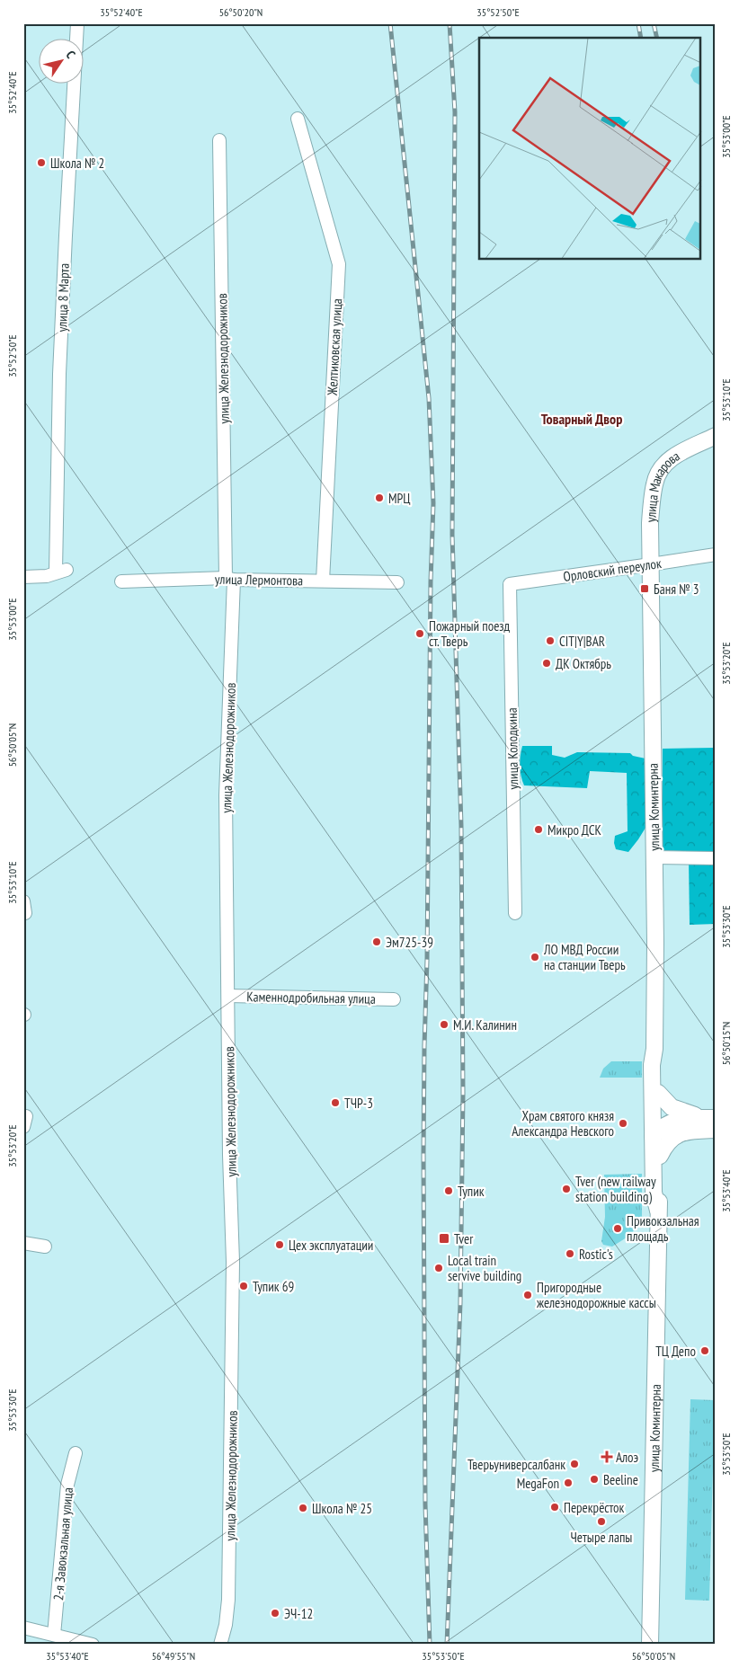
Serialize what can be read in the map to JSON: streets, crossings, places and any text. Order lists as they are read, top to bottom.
{
  "streets": {
    "main road": ["улица Макарова", "улица Коминтерна"],
    "street": [
      "улица 8 Марта",
      "Желтиковская улица",
      "улица Железнодорожников",
      "Орловский переулок",
      "улица Лермонтова",
      "улица Колодкина",
      "Каменнодробильная улица",
      "2-я Завокзальная улица"
    ]
  },
  "crossings": [
    ["Желтиковская улица", "улица Лермонтова"],
    ["улица Железнодорожников", "улица Лермонтова"],
    ["улица Железнодорожников", "Каменнодробильная улица"],
    ["улица Макарова", "Орловский переулок"],
    ["улица Макарова", "улица Коминтерна"],
    ["Орловский переулок", "улица Колодкина"],
    ["Орловский переулок", "улица Коминтерна"]
  ],
  "districts": ["Товарный Двор"],
  "places": {
    "other": [
      "Школа № 2",
      "МРЦ",
      "Пожарный поезд ст. Тверь",
      "CIT|Y|BAR",
      "ДК Октябрь",
      "Микро ДСК",
      "Эм725-39",
      "ЛО МВД России на станции Тверь",
      "М.И. Калинин",
      "ТЧР-3",
      "Храм святого князя Александра Невского",
      "Tver (new railway station building)",
      "Тупик",
      "Привокзальная площадь",
      "Цех эксплуатации",
      "Rostic's",
      "Local train servive building",
      "Тупик 69",
      "Пригородные железнодорожные кассы",
      "ТЦ Депо",
      "Тверьуниверсалбанк",
      "Beeline",
      "MegaFon",
      "Перекрёсток",
      "Школа № 25",
      "Четыре лапы",
      "ЭЧ-12"
    ],
    "transit": ["Баня № 3", "Tver"],
    "health": ["Алоэ"]
  },
  "north": "top right",
  "coordinates": [
    "35°52'40\"E",
    "56°50'20\"N",
    "35°52'50\"E",
    "35°53'00\"E",
    "35°53'10\"E",
    "35°53'20\"E",
    "56°50'05\"N",
    "35°53'30\"E",
    "56°50'15\"N",
    "35°53'40\"E",
    "35°53'50\"E",
    "56°49'55\"N"
  ]
}
